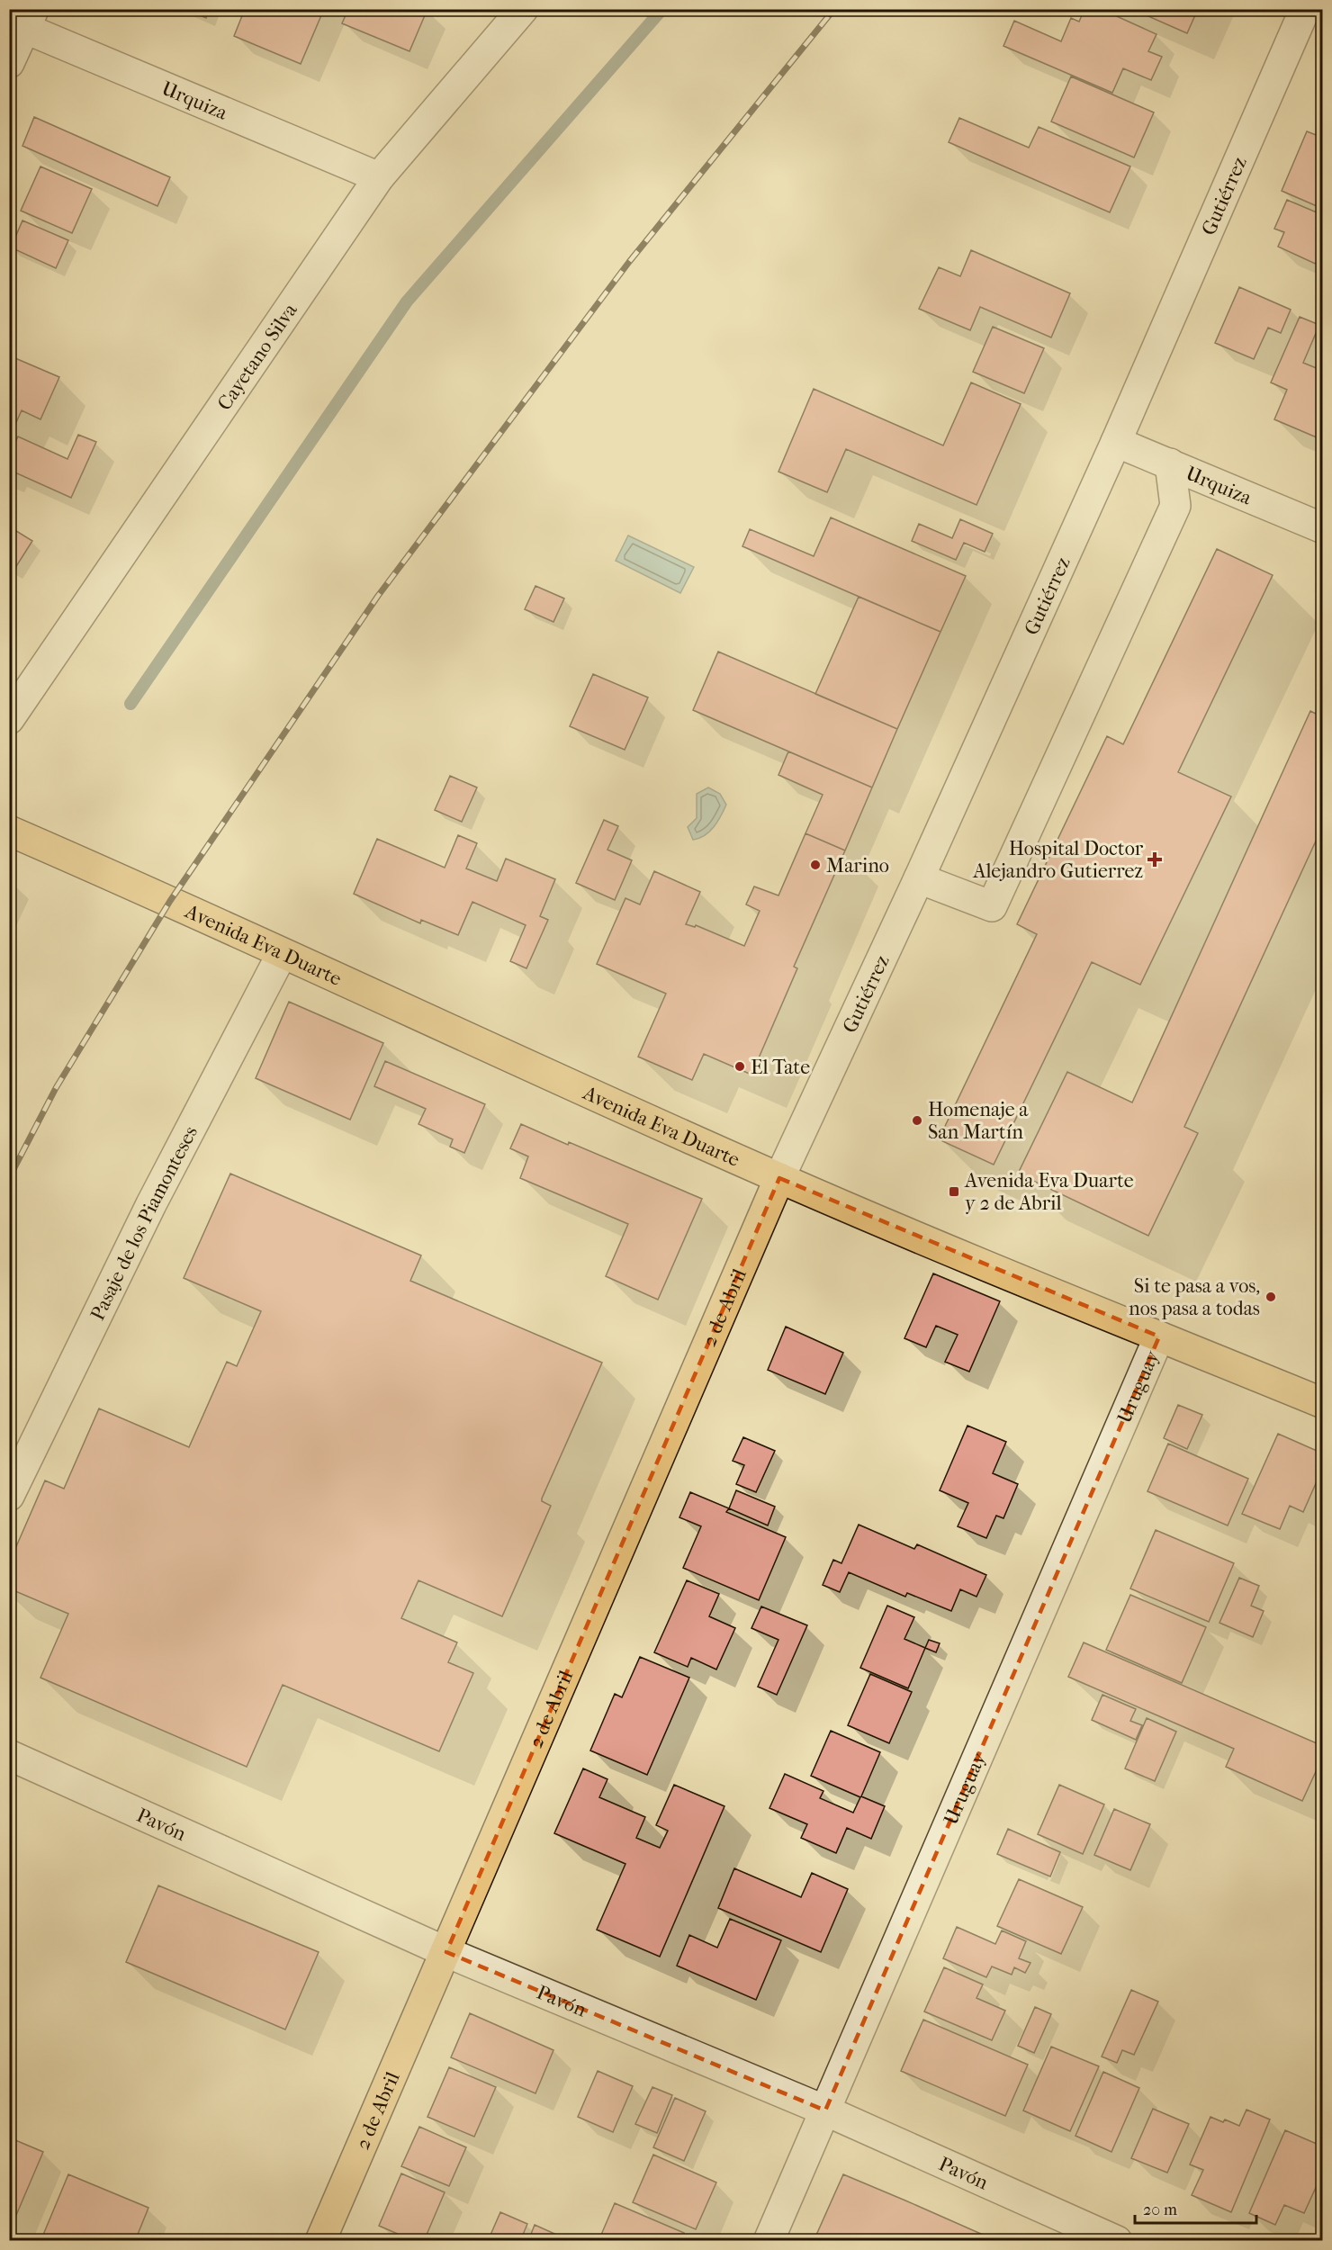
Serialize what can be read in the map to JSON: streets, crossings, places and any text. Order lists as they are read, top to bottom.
{
  "streets": {
    "main road": ["Avenida Eva Duarte", "2 de Abril"],
    "street": [
      "Urquiza",
      "Gutiérrez",
      "Cayetano Silva",
      "Pasaje de los Piamonteses",
      "Uruguay",
      "Pavón"
    ]
  },
  "crossings": [
    ["Urquiza", "Gutiérrez"],
    ["Urquiza", "Cayetano Silva"],
    ["Gutiérrez", "Avenida Eva Duarte"],
    ["Gutiérrez", "2 de Abril"],
    ["Avenida Eva Duarte", "Pasaje de los Piamonteses"],
    ["Avenida Eva Duarte", "2 de Abril"],
    ["Avenida Eva Duarte", "Uruguay"],
    ["2 de Abril", "Pavón"],
    ["Uruguay", "Pavón"]
  ],
  "places": {
    "health": ["Hospital Doctor Alejandro Gutierrez"],
    "other": [
      "Marino",
      "El Tate",
      "Homenaje a San Martín",
      "Si te pasa a vos, nos pasa a todas"
    ],
    "transit": ["Avenida Eva Duarte y 2 de Abril"]
  },
  "scale_bar": "20 m"
}
